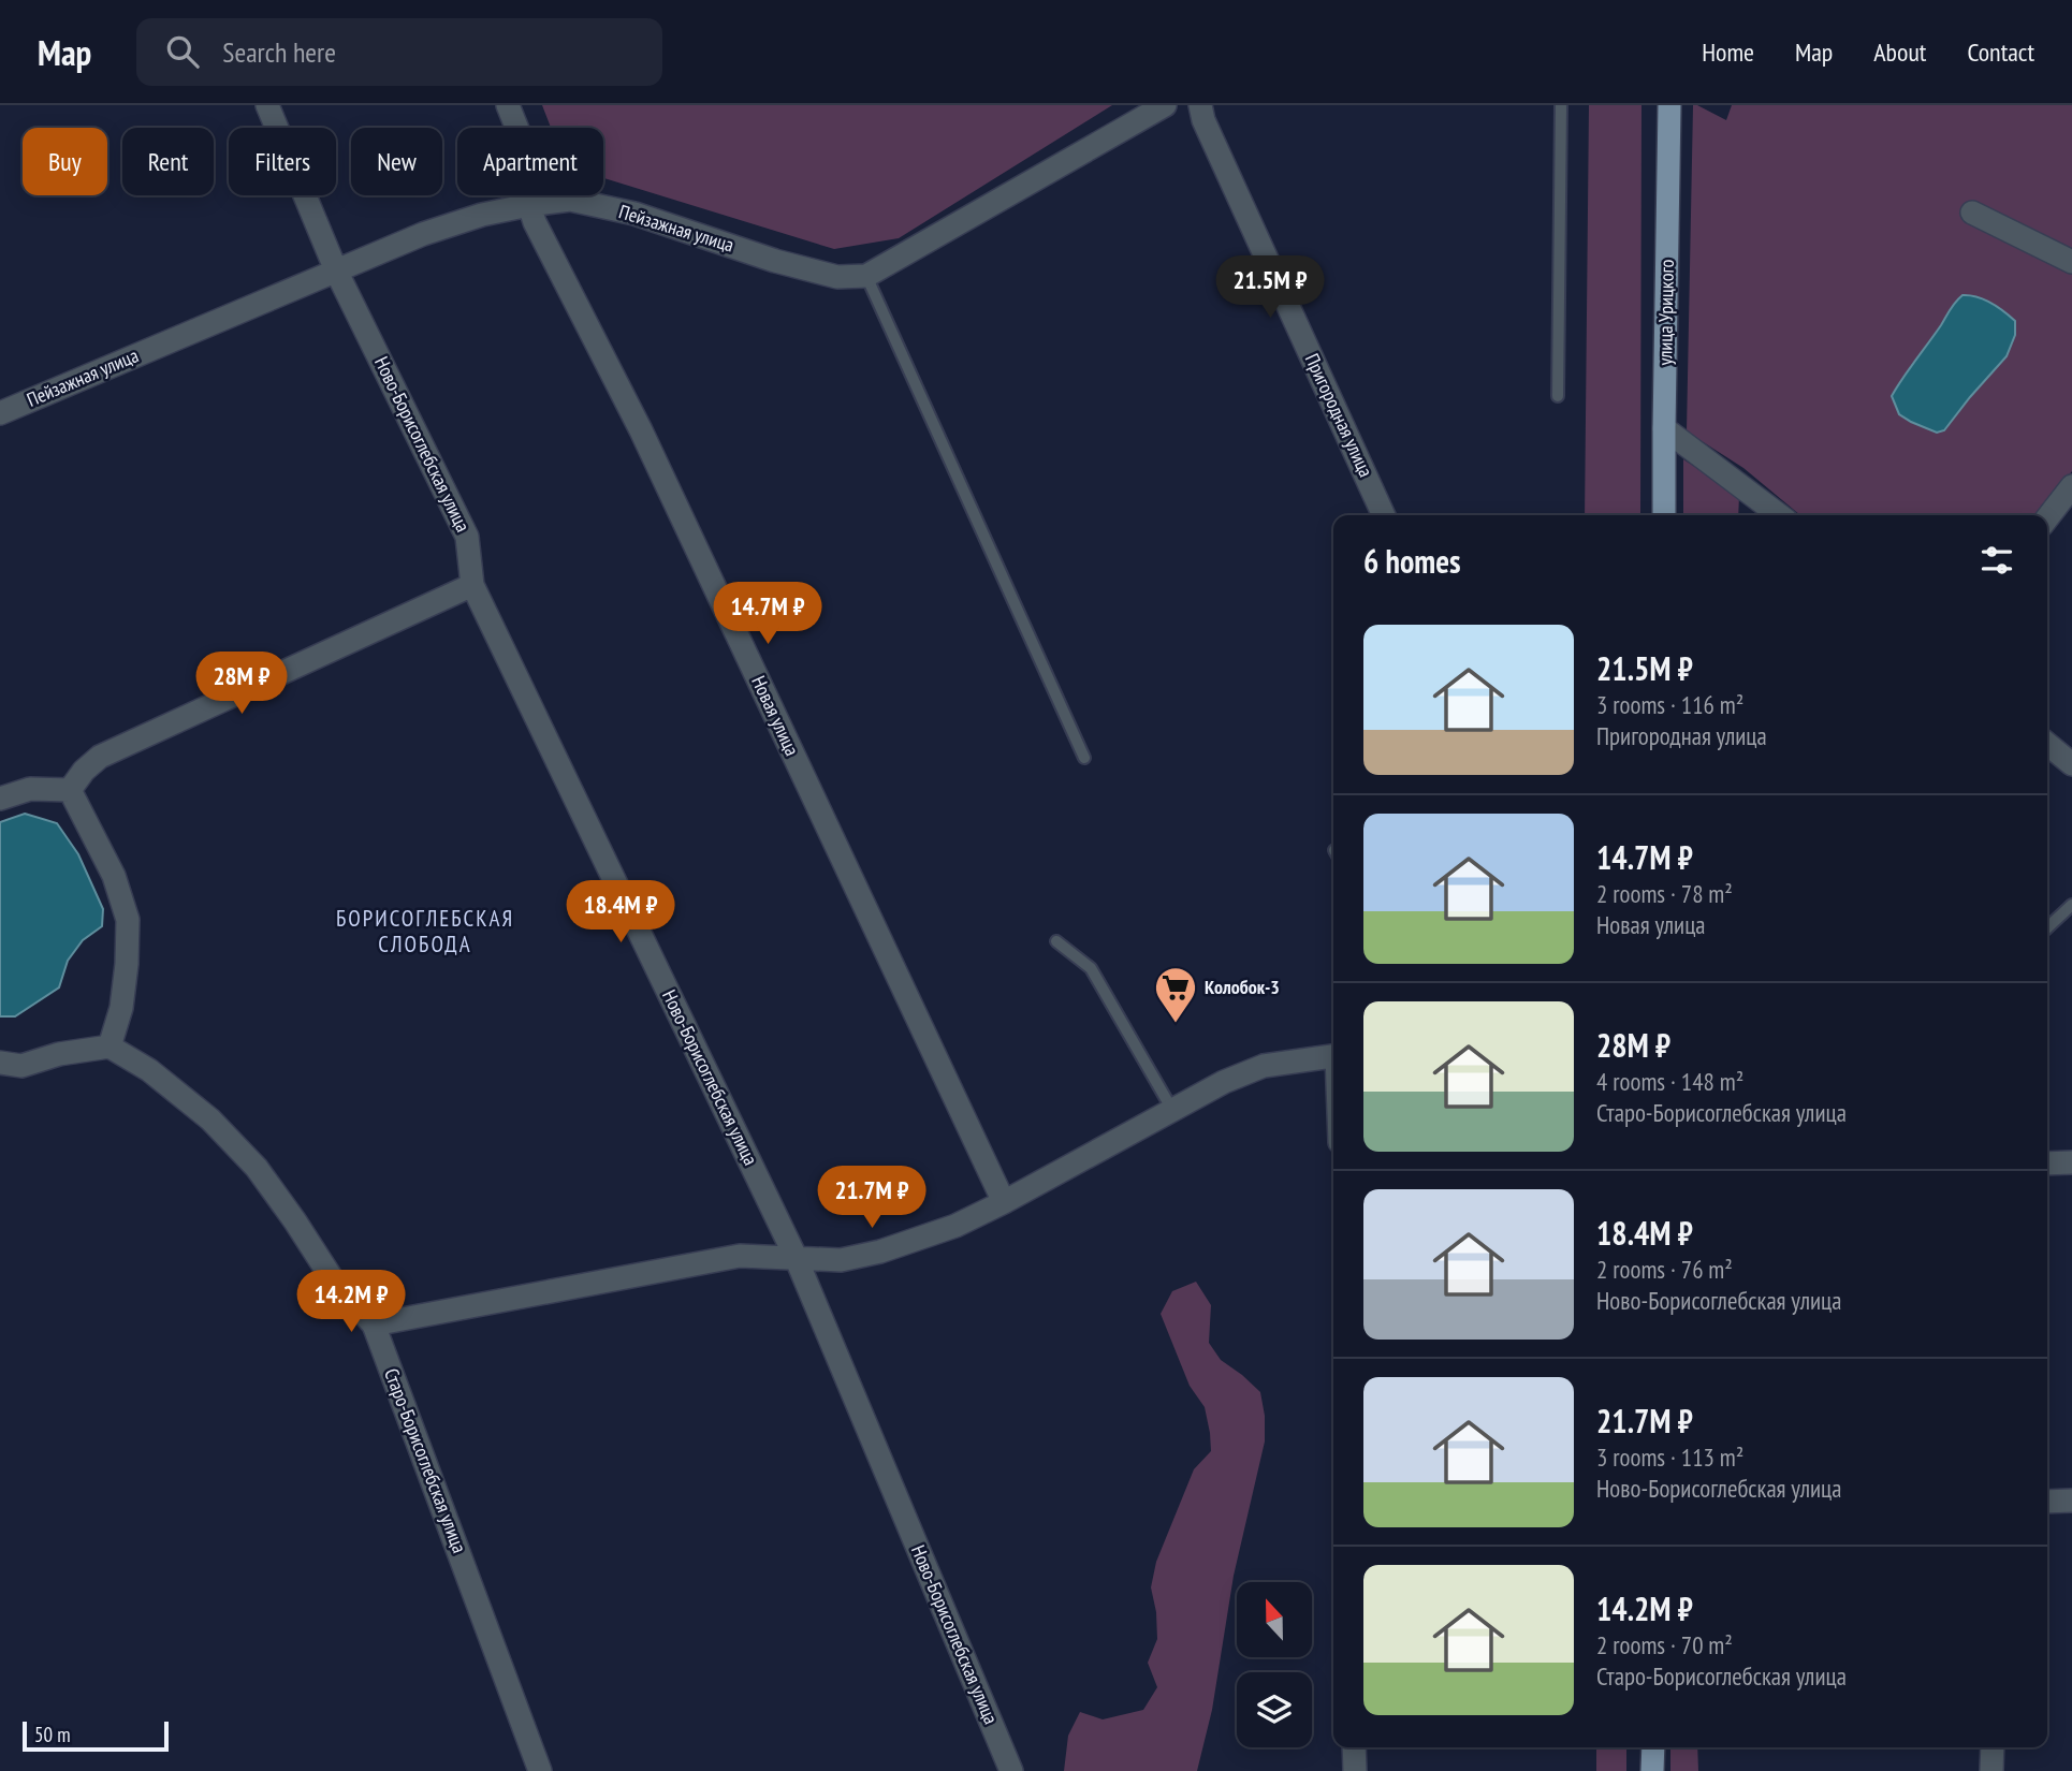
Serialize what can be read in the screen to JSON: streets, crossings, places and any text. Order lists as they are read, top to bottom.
{
  "streets": {
    "main road": ["улица Урицкого"],
    "street": [
      "Пейзажная улица",
      "Пригородная улица",
      "Ново-Борисоглебская улица",
      "Новая улица",
      "Старо-Борисоглебская улица"
    ]
  },
  "crossings": [
    ["Пейзажная улица", "Ново-Борисоглебская улица"],
    ["Пейзажная улица", "Новая улица"]
  ],
  "districts": ["БОРИСОГЛЕБСКАЯ СЛОБОДА"],
  "places": {
    "supermarket": ["Колобок-3"]
  },
  "scale_bar": "50 m",
  "north": "top",
  "page": {
    "header": "Map",
    "search": "Search here",
    "nav": [
      "Home",
      "Map",
      "About",
      "Contact"
    ],
    "chip": [
      "Buy",
      "Rent",
      "Filters",
      "New",
      "Apartment"
    ],
    "price": [
      "21.5M ₽",
      "14.7M ₽",
      "28M ₽",
      "18.4M ₽",
      "21.7M ₽",
      "14.2M ₽"
    ],
    "heading": "6 homes",
    "list": [
      {
        "name": "21.5M ₽",
        "note": "3 rooms · 116 m² · Пригородная улица"
      },
      {
        "name": "14.7M ₽",
        "note": "2 rooms · 78 m² · Новая улица"
      },
      {
        "name": "28M ₽",
        "note": "4 rooms · 148 m² · Старо-Борисоглебская улица"
      },
      {
        "name": "18.4M ₽",
        "note": "2 rooms · 76 m² · Ново-Борисоглебская улица"
      },
      {
        "name": "21.7M ₽",
        "note": "3 rooms · 113 m² · Ново-Борисоглебская улица"
      },
      {
        "name": "14.2M ₽",
        "note": "2 rooms · 70 m² · Старо-Борисоглебская улица"
      }
    ],
    "scale": "50 m"
  }
}
